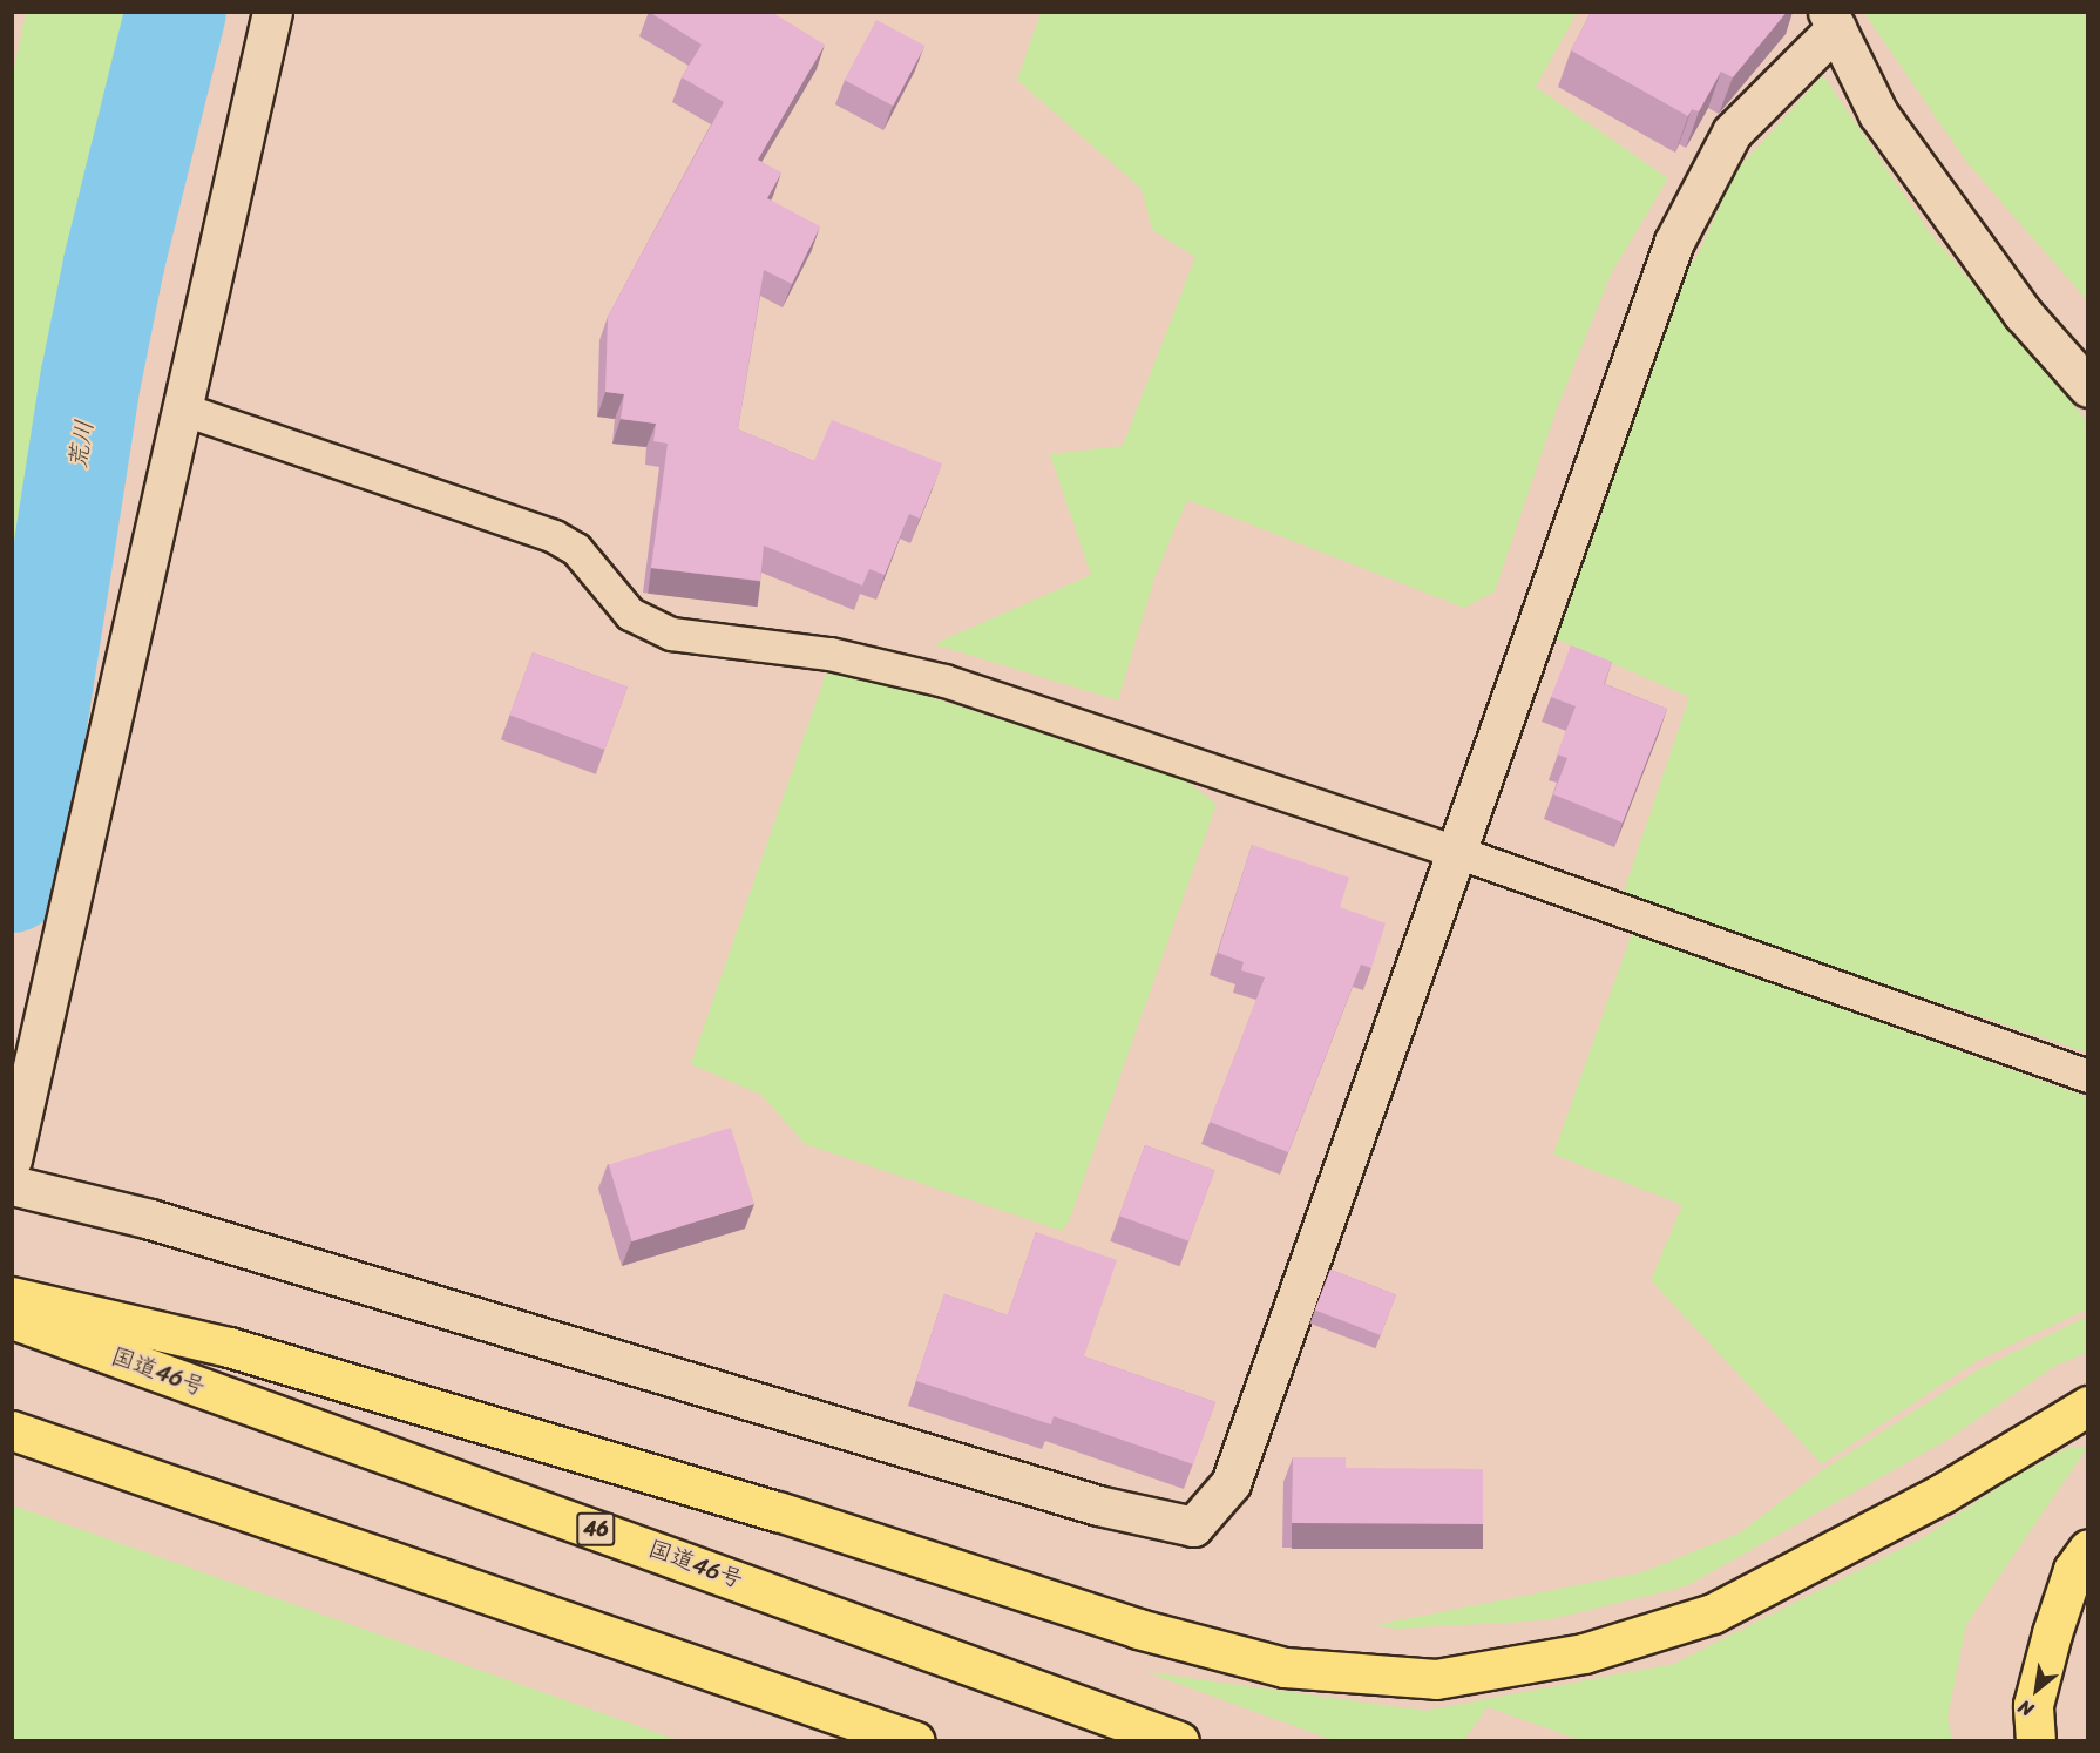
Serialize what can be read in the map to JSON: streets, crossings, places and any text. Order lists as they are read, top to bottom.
{
  "streets": {
    "highway": ["国道46号", "46"]
  },
  "water": ["荒川"],
  "north": "bottom left"
}
